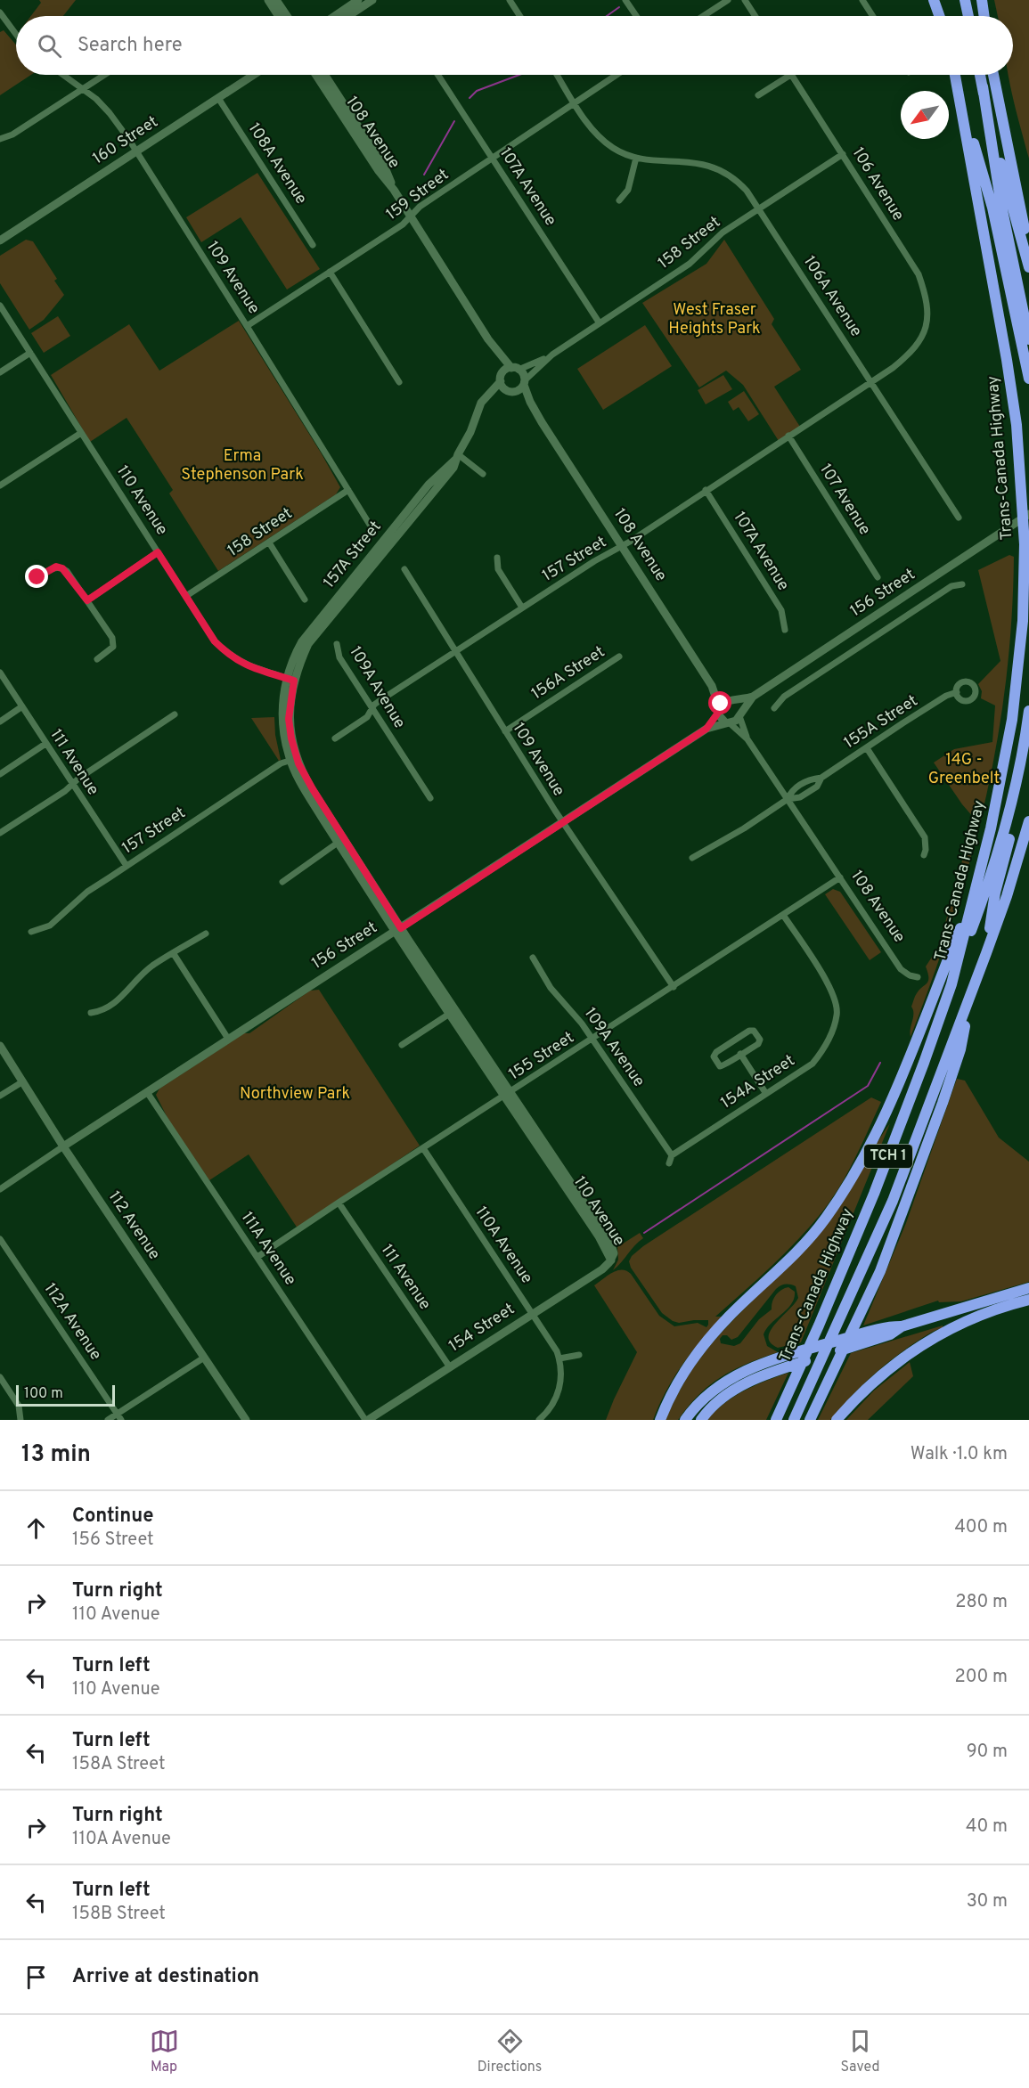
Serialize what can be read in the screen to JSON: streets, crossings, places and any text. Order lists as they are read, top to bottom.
{
  "streets": {
    "highway": ["Trans-Canada Highway", "TCH 1"],
    "street": [
      "108 Avenue",
      "160 Street",
      "108A Avenue",
      "106 Avenue",
      "107A Avenue",
      "159 Street",
      "158 Street",
      "109 Avenue",
      "106A Avenue",
      "107 Avenue",
      "110 Avenue",
      "157A Street",
      "157 Street",
      "156 Street",
      "156A Street",
      "109A Avenue",
      "155A Street",
      "111 Avenue",
      "155 Street",
      "154A Street",
      "112 Avenue",
      "110A Avenue",
      "111A Avenue",
      "112A Avenue",
      "154 Street"
    ]
  },
  "crossings": [
    ["108 Avenue", "159 Street"],
    ["108 Avenue", "158 Street"],
    ["108 Avenue", "157A Street"],
    ["108 Avenue", "157 Street"],
    ["108 Avenue", "156 Street"],
    ["108 Avenue", "155A Street"],
    ["108 Avenue", "155 Street"],
    ["160 Street", "108A Avenue"],
    ["160 Street", "109 Avenue"],
    ["106 Avenue", "158 Street"],
    ["106 Avenue", "157 Street"],
    ["107A Avenue", "159 Street"],
    ["107A Avenue", "158 Street"],
    ["107A Avenue", "157 Street"],
    ["159 Street", "109 Avenue"],
    ["158 Street", "109 Avenue"],
    ["158 Street", "106A Avenue"],
    ["158 Street", "110 Avenue"],
    ["158 Street", "157A Street"],
    ["109 Avenue", "157 Street"],
    ["109 Avenue", "156 Street"],
    ["109 Avenue", "156A Street"],
    ["109 Avenue", "155 Street"],
    ["106A Avenue", "157 Street"],
    ["107 Avenue", "157 Street"],
    ["110 Avenue", "157A Street"],
    ["110 Avenue", "157 Street"],
    ["110 Avenue", "156 Street"],
    ["110 Avenue", "155 Street"],
    ["110 Avenue", "154 Street"],
    ["157 Street", "109A Avenue"],
    ["157 Street", "111 Avenue"],
    ["156 Street", "112 Avenue"],
    ["156 Street", "111A Avenue"],
    ["109A Avenue", "155 Street"],
    ["109A Avenue", "154A Street"],
    ["111 Avenue", "155 Street"],
    ["111 Avenue", "154 Street"],
    ["155 Street", "154A Street"],
    ["155 Street", "110A Avenue"],
    ["155 Street", "111A Avenue"],
    ["110A Avenue", "154 Street"],
    ["111A Avenue", "154 Street"]
  ],
  "parks": [
    "West Fraser Heights Park",
    "Erma Stephenson Park",
    "14G - Greenbelt",
    "Northview Park"
  ],
  "scale_bar": "100 m",
  "north": "bottom left",
  "page": {
    "search": "Search here",
    "scale": "100 m",
    "heading": ["13 min", "Walk · 1.0 km"],
    "list": [
      ["Continue", "156 Street", "400 m"],
      ["Turn right", "110 Avenue", "280 m"],
      ["Turn left", "110 Avenue", "200 m"],
      ["Turn left", "158A Street", "90 m"],
      ["Turn right", "110A Avenue", "40 m"],
      ["Turn left", "158B Street", "30 m"],
      "Arrive at destination"
    ],
    "nav": ["Map", "Directions", "Saved"]
  }
}
